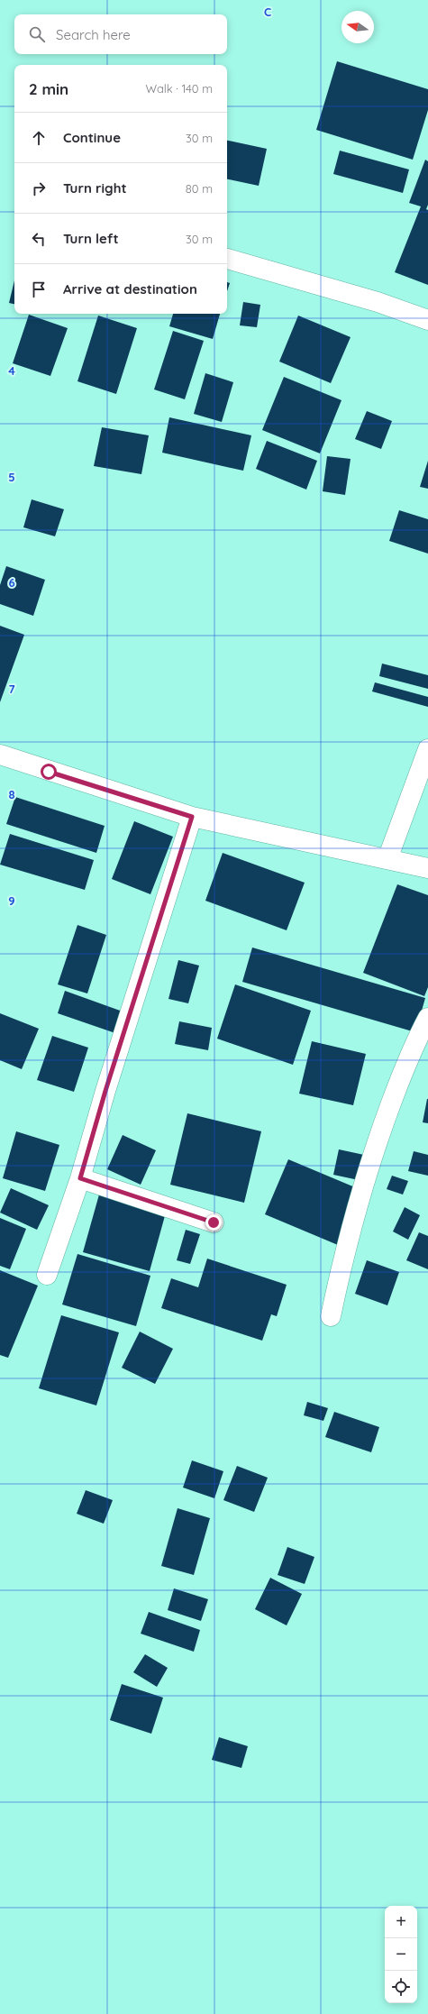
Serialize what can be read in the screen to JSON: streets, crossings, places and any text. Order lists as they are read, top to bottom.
{
  "north": "left",
  "page": {
    "search": "Search here",
    "heading": ["2 min", "Walk · 140 m"],
    "list": [
      ["Continue", "30 m"],
      ["Turn right", "80 m"],
      ["Turn left", "30 m"],
      "Arrive at destination"
    ],
    "map_buttons": ["+", "−"]
  },
  "grid": {
    "columns": ["C"],
    "rows": [
      "4",
      "5",
      "6",
      "7",
      "8",
      "9"
    ]
  }
}
